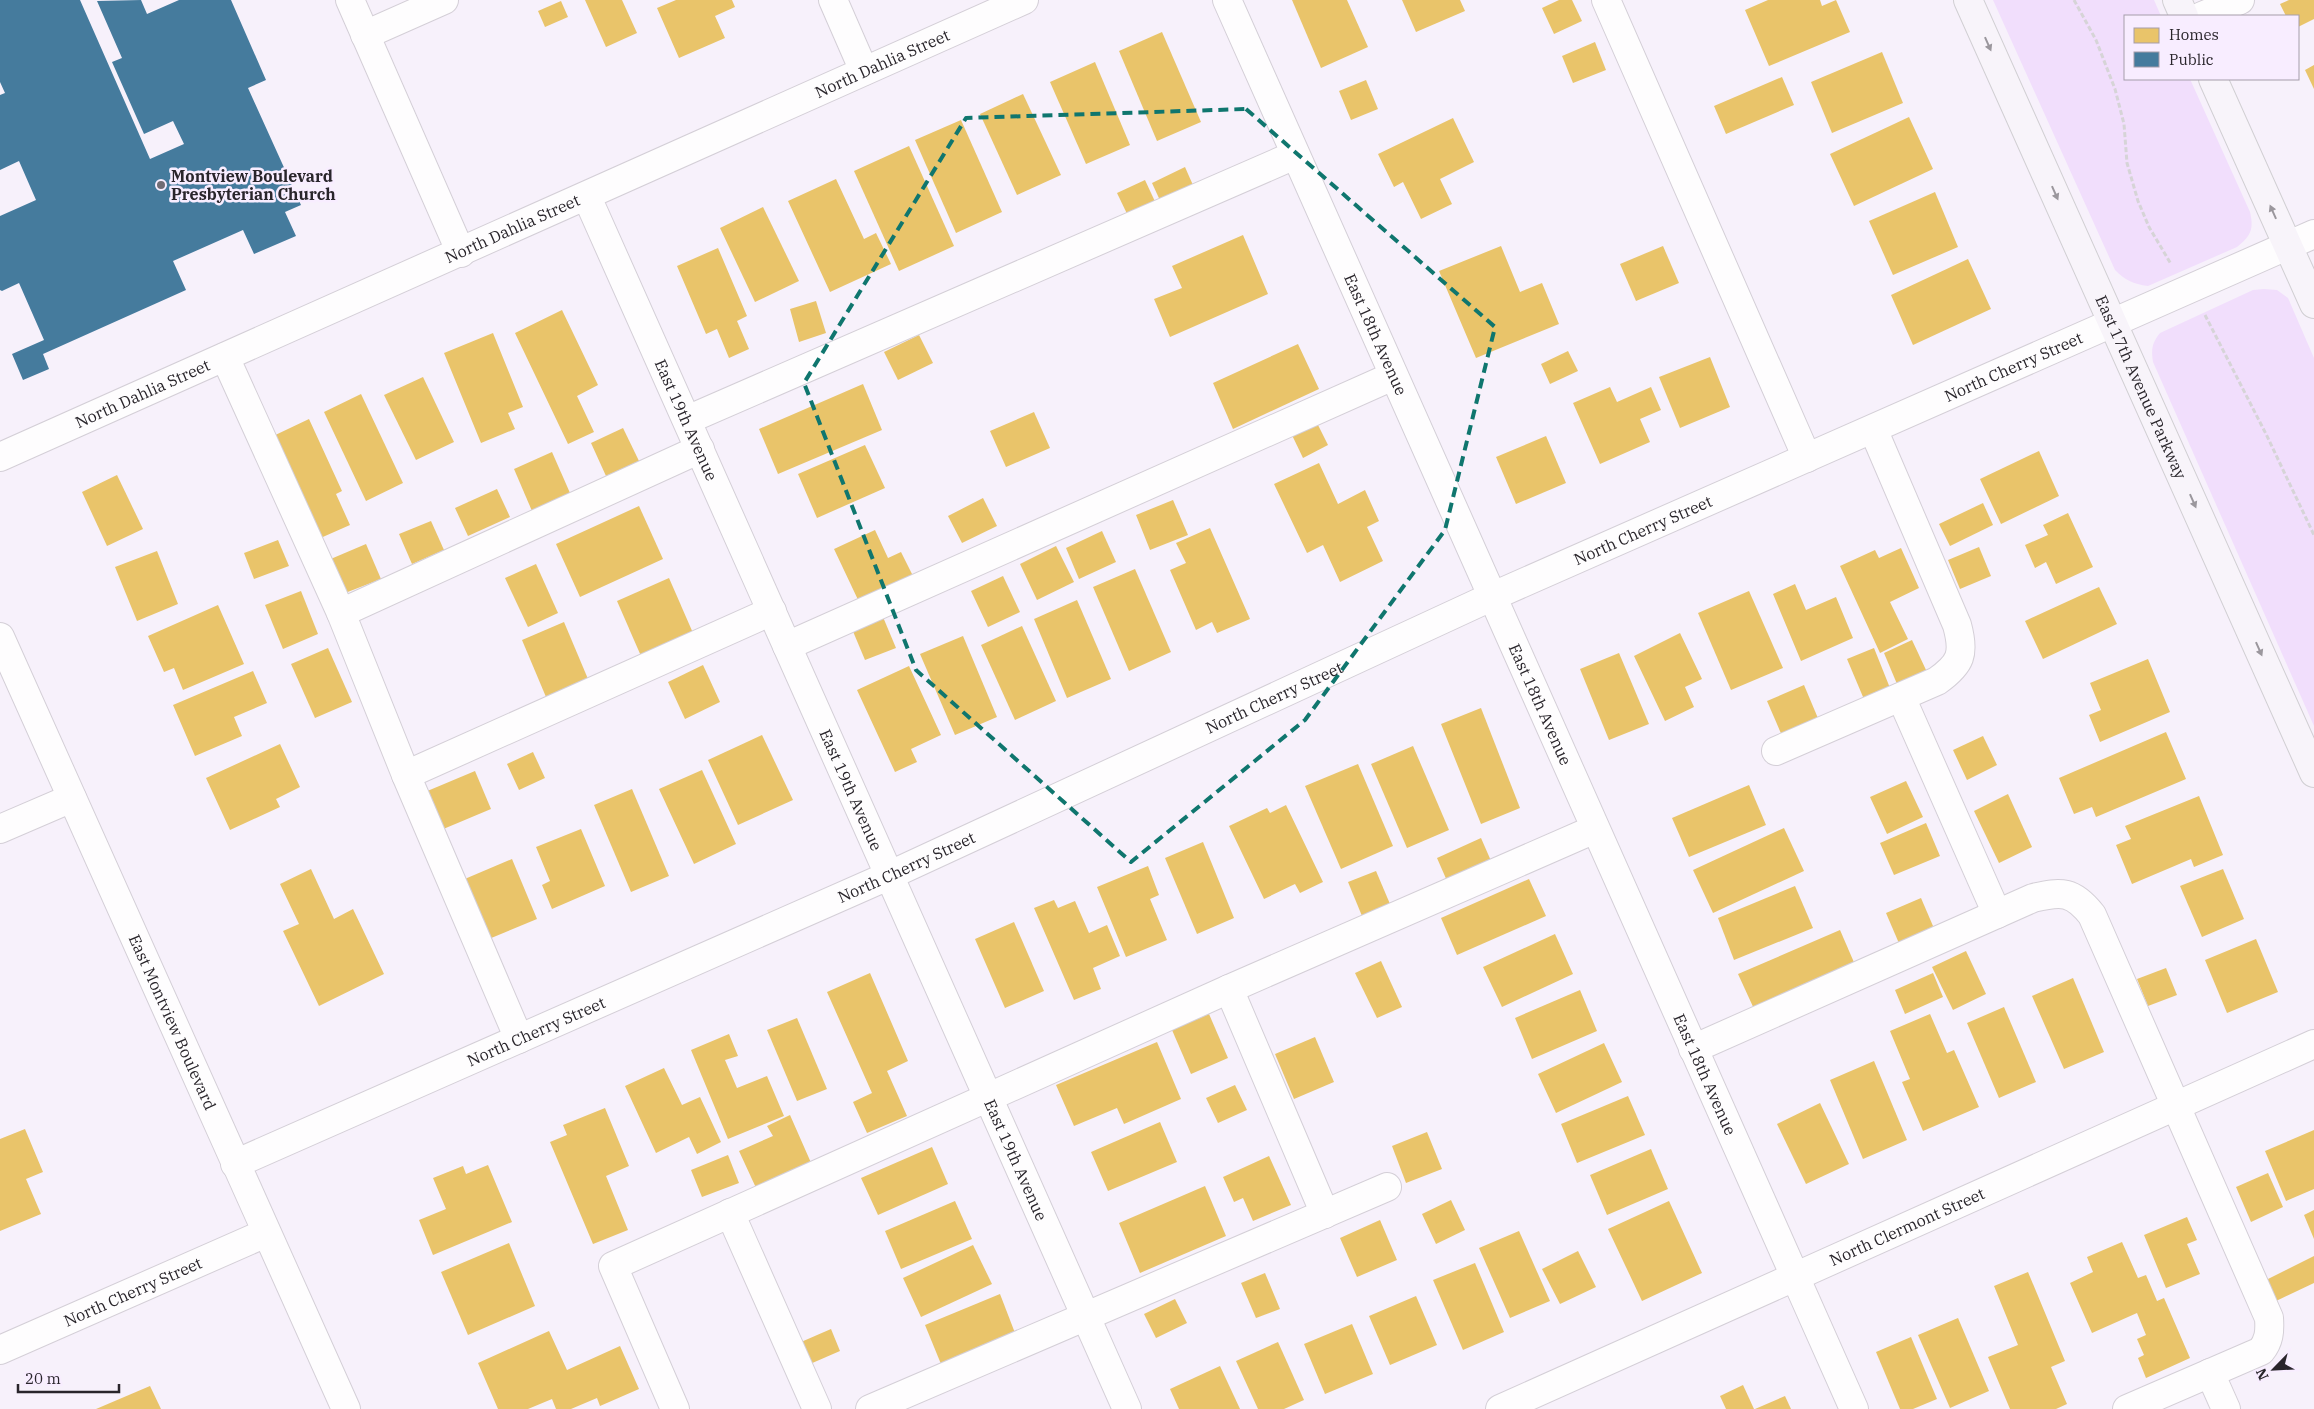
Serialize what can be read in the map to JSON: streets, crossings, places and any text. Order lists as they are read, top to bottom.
{
  "streets": {
    "main road": ["East 17th Avenue Parkway"],
    "street": [
      "North Dahlia Street",
      "East 18th Avenue",
      "North Cherry Street",
      "East 19th Avenue",
      "East Montview Boulevard",
      "North Clermont Street"
    ]
  },
  "crossings": [
    ["North Dahlia Street", "East 19th Avenue"],
    ["East 18th Avenue", "North Cherry Street"],
    ["East 18th Avenue", "North Clermont Street"],
    ["North Cherry Street", "East 17th Avenue Parkway"],
    ["North Cherry Street", "East 19th Avenue"],
    ["North Cherry Street", "East Montview Boulevard"]
  ],
  "places": ["Montview Boulevard Presbyterian Church"],
  "legend": ["Homes", "Public"],
  "scale_bar": "20 m",
  "north": "bottom left"
}
